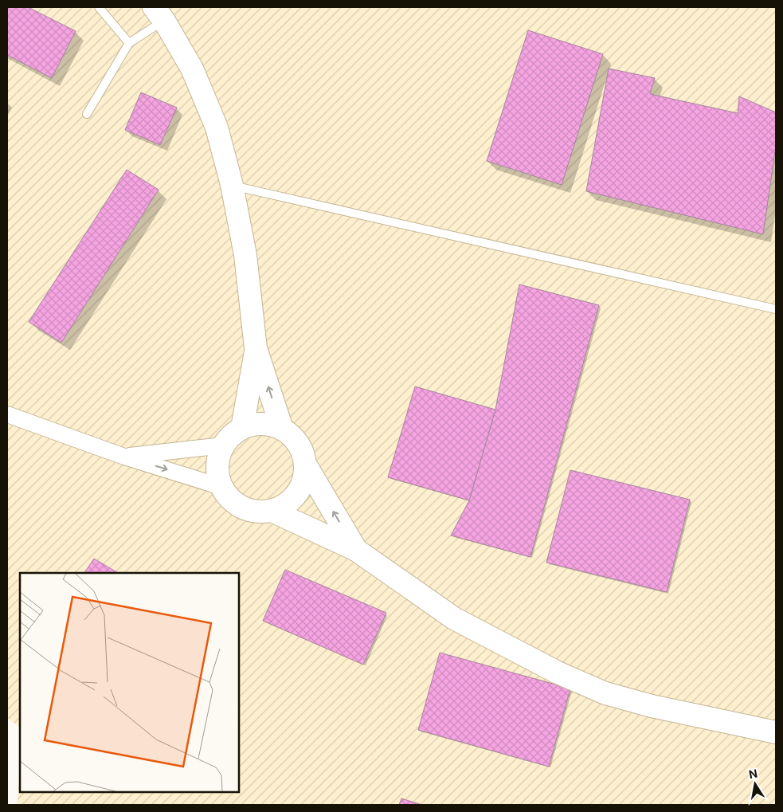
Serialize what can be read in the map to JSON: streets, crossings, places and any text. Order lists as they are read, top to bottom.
{
  "north": "top"
}
